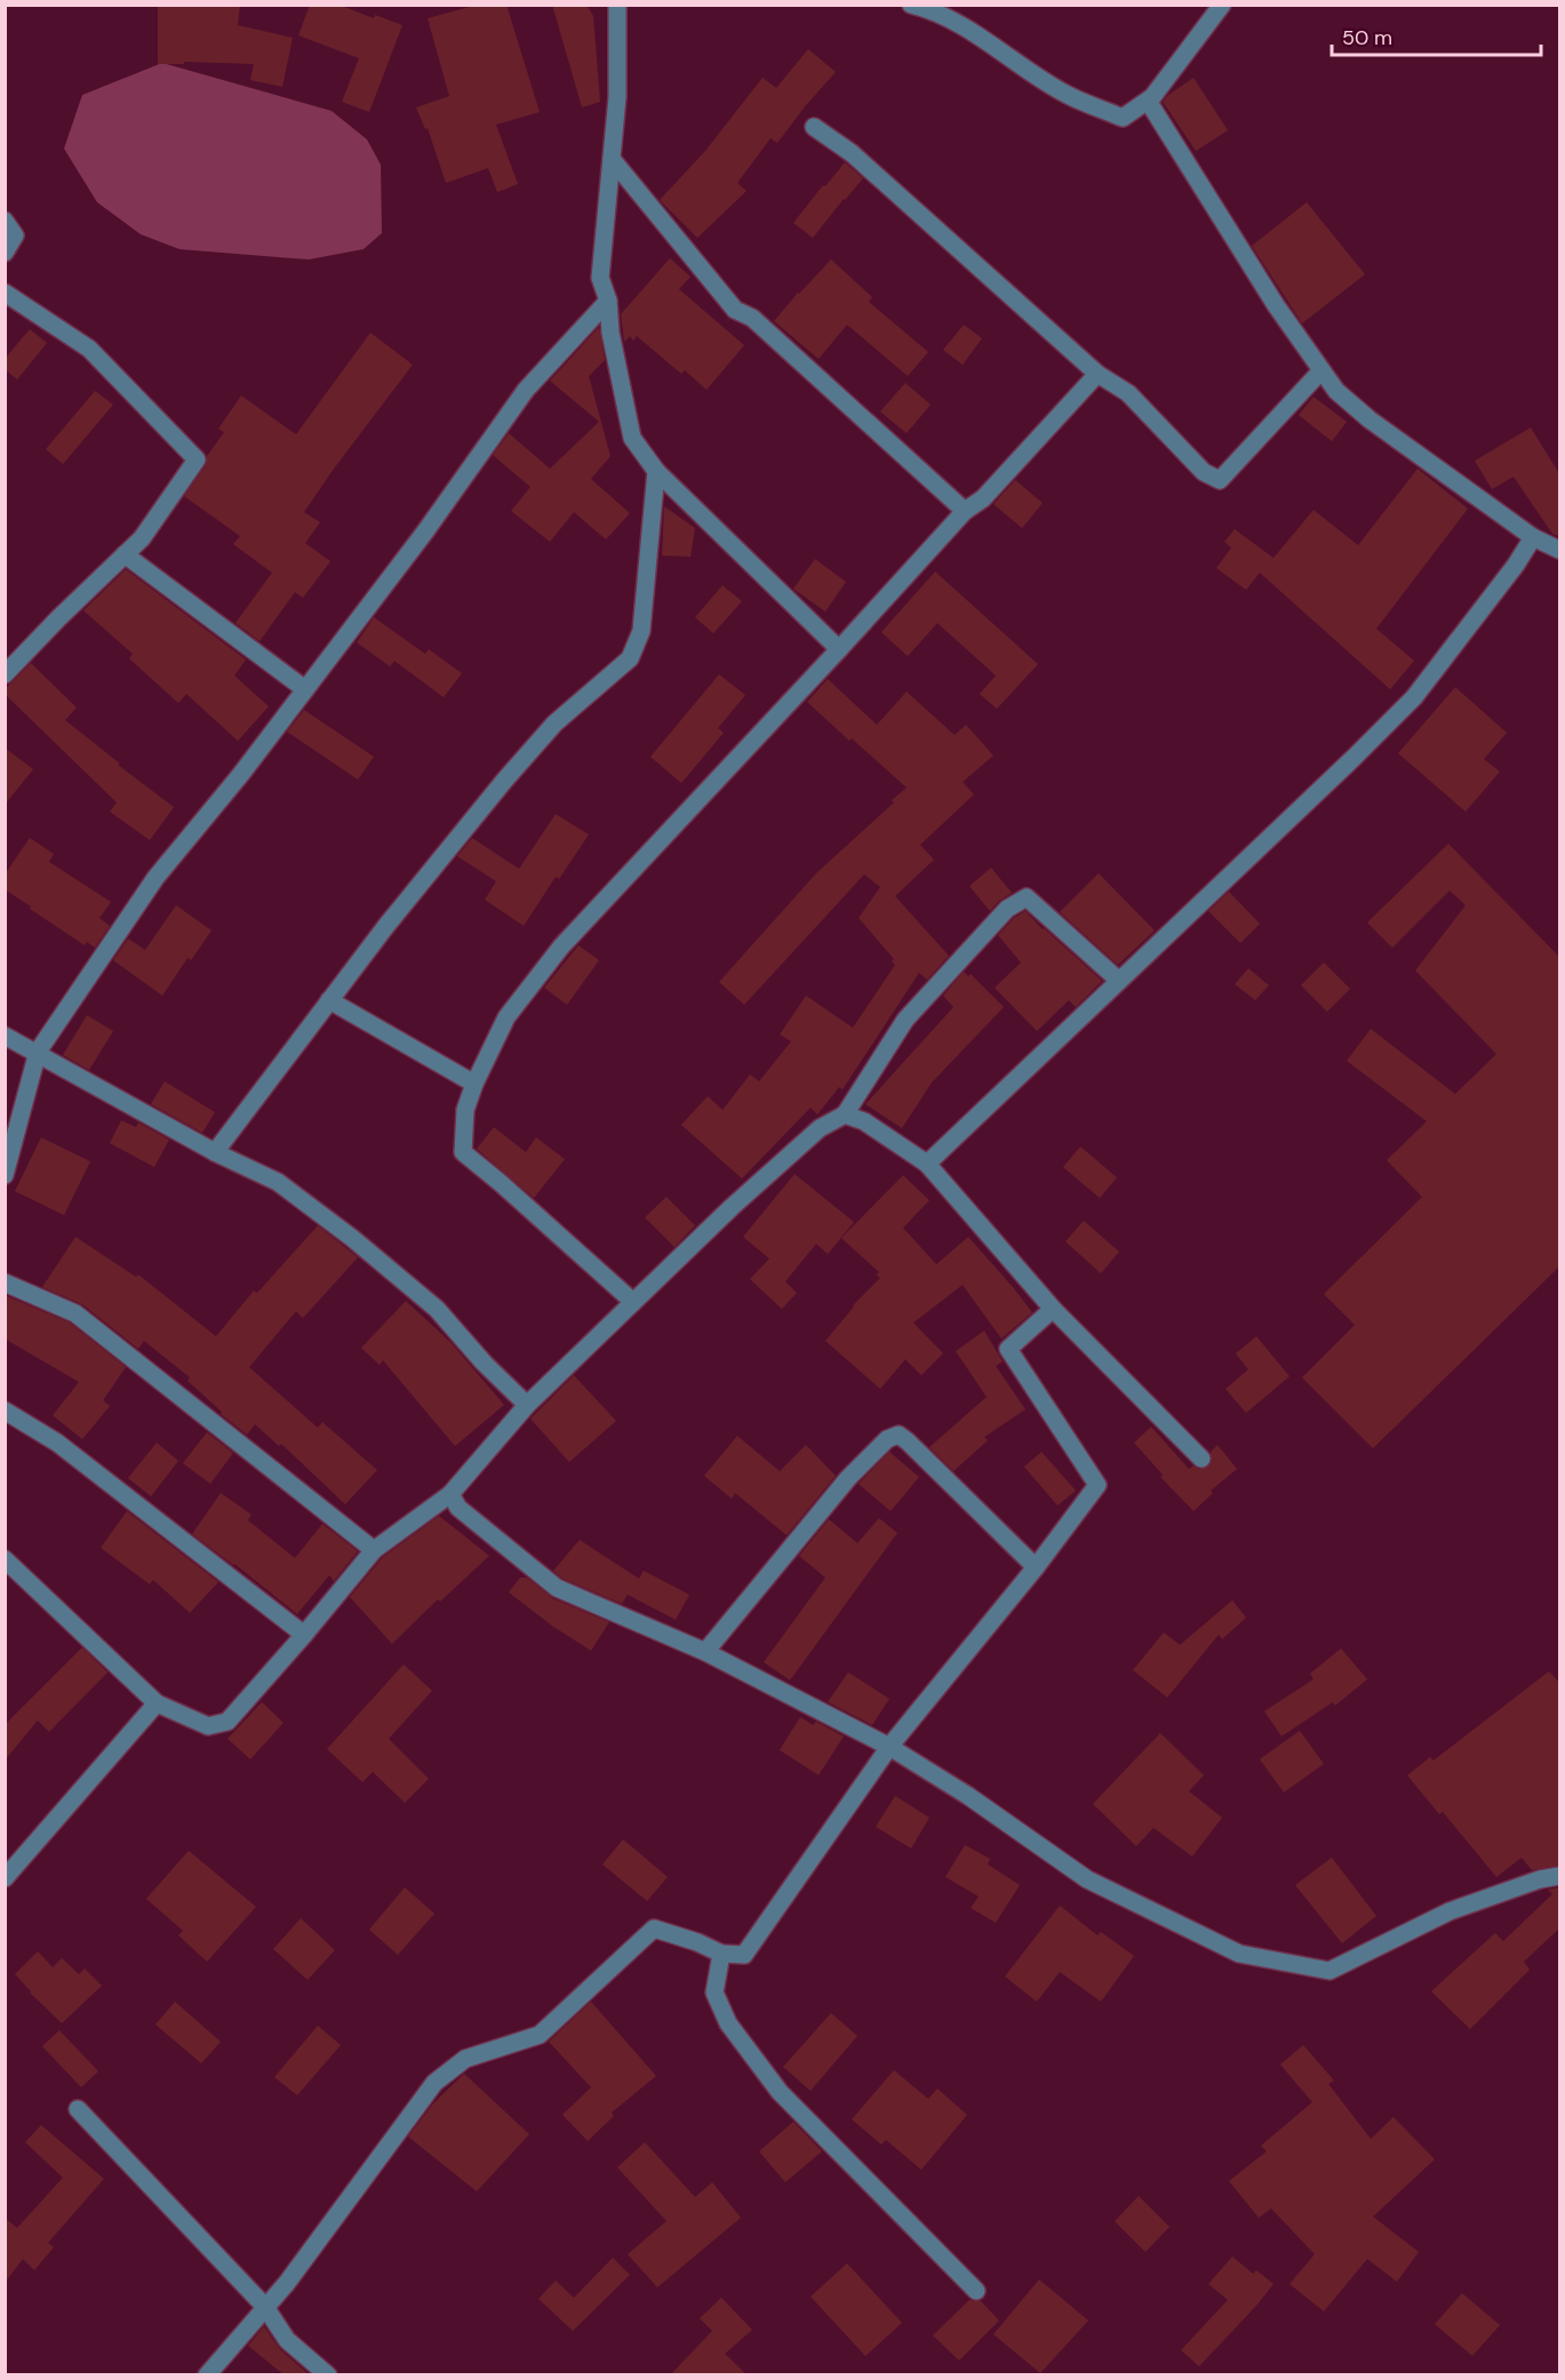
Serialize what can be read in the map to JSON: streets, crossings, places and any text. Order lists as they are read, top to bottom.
{
  "scale_bar": "50 m"
}
